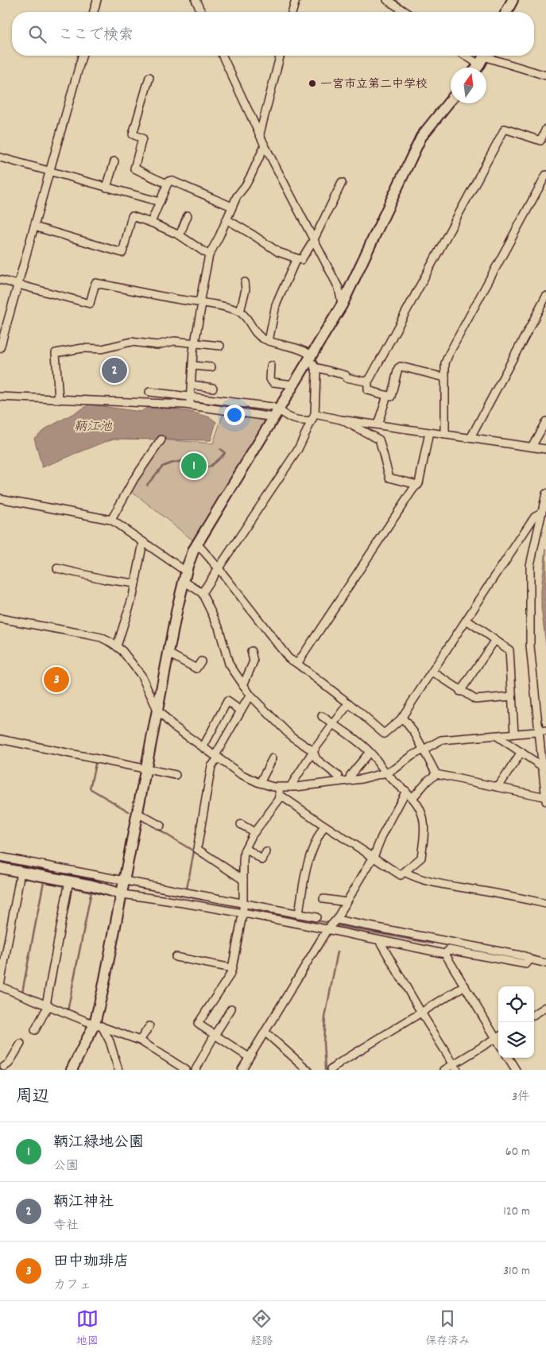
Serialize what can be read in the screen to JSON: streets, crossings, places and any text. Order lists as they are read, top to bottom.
{
  "water": ["鞆江池"],
  "places": ["一宮市立第二中学校"],
  "north": "top",
  "page": {
    "search": "ここで検索",
    "pins": ["2", "1", "3"],
    "heading": ["周辺", "3件"],
    "list": [
      {
        "mark": "1",
        "name": "鞆江緑地公園",
        "note": "公園",
        "value": "60 m"
      },
      {
        "mark": "2",
        "name": "鞆江神社",
        "note": "寺社",
        "value": "120 m"
      },
      {
        "mark": "3",
        "name": "田中珈琲店",
        "note": "カフェ",
        "value": "310 m"
      }
    ],
    "nav": ["地図", "経路", "保存済み"]
  }
}
